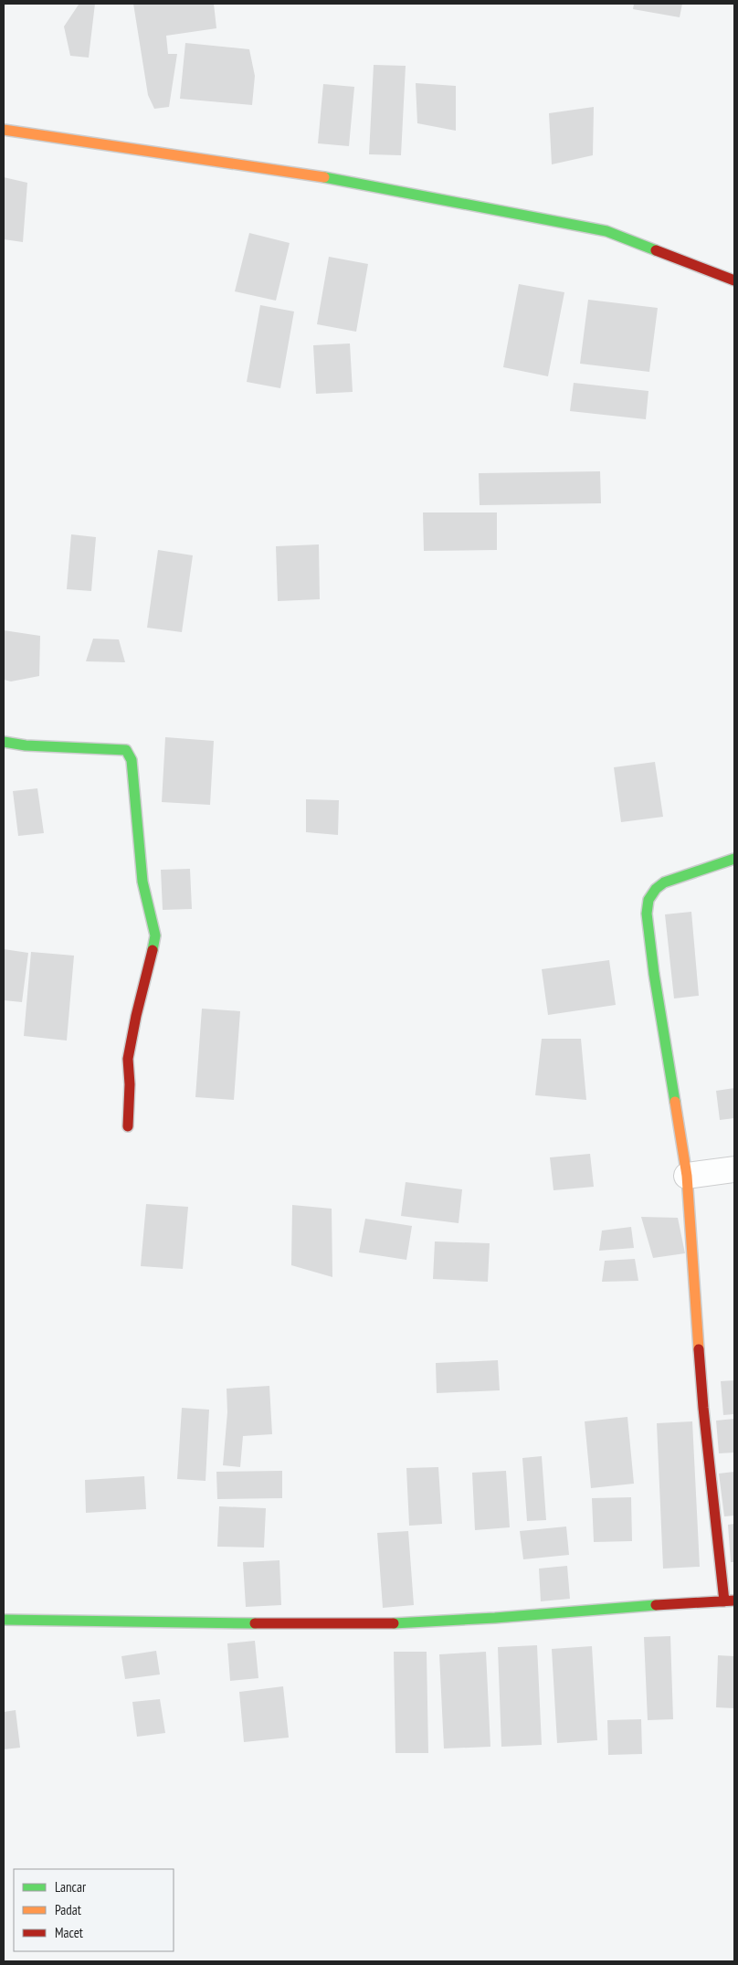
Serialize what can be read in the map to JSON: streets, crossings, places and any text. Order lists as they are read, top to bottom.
{
  "legend": ["Lancar", "Padat", "Macet"]
}
